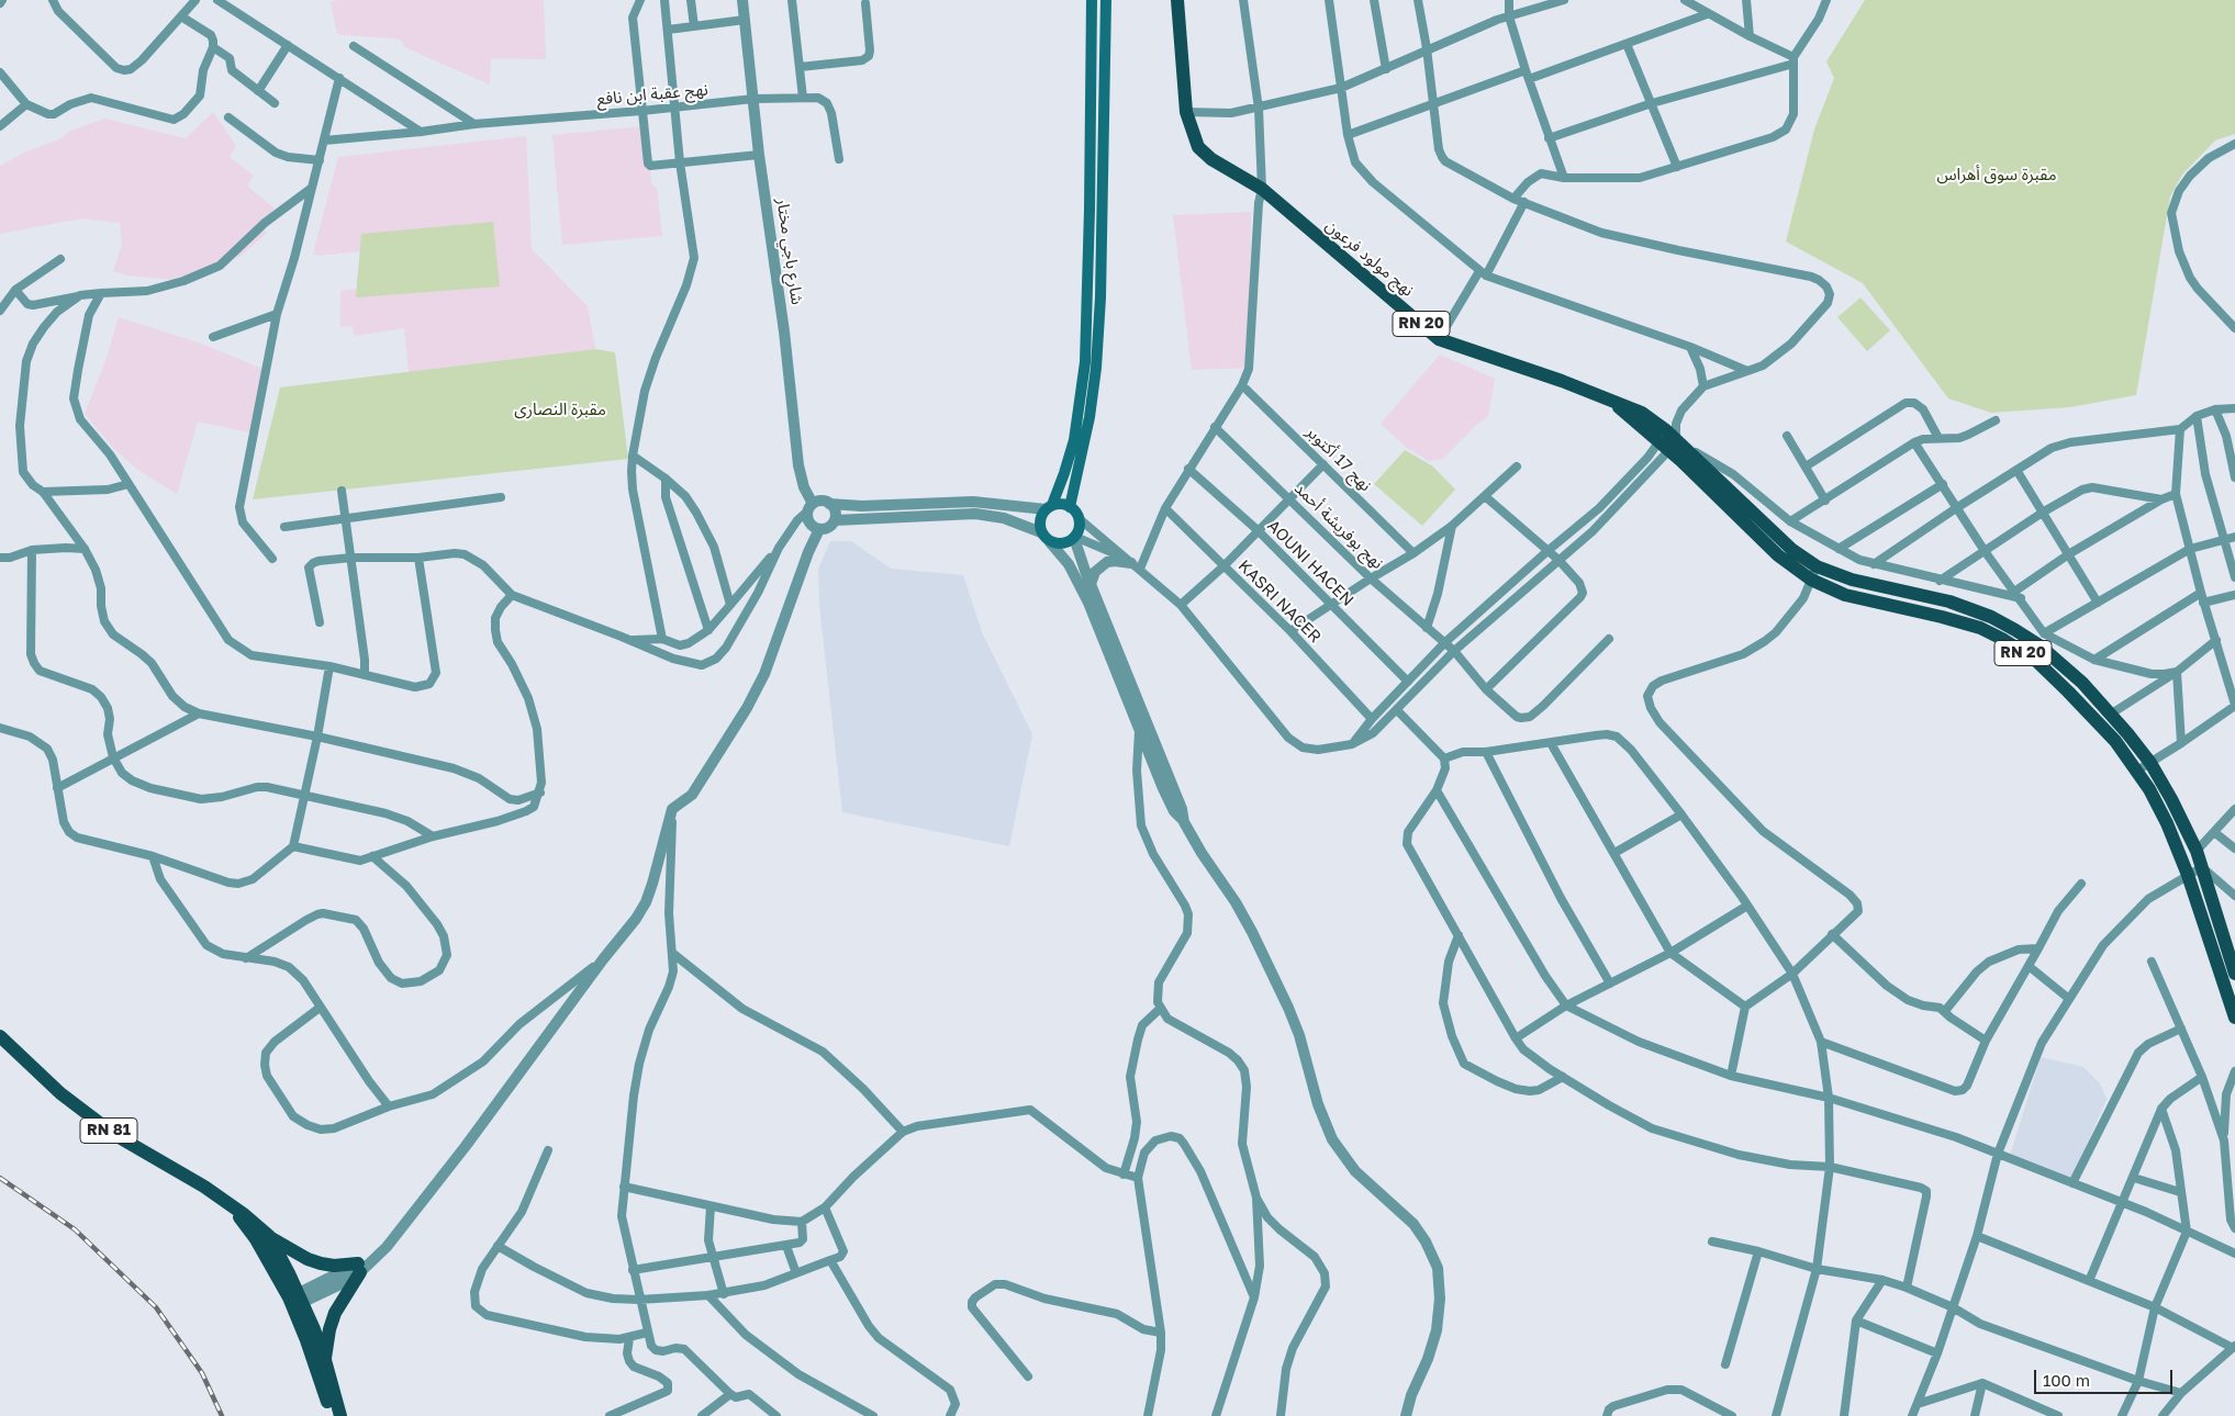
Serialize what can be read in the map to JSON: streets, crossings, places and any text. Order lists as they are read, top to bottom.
{
  "streets": {
    "main road": ["نهج مولود فرعون", "RN 20", "RN 81"],
    "street": [
      "نهج عقبة ابن نافع",
      "شارع باجي مختار",
      "نهج 17 أكتوبر",
      "نهج بوفريشة أحمد",
      "AOUNI HACEN",
      "KASRI NACER"
    ]
  },
  "crossings": [
    ["نهج عقبة ابن نافع", "شارع باجي مختار"],
    ["نهج مولود فرعون", "RN 20"]
  ],
  "parks": ["مقبرة سوق أهراس", "مقبرة النصارى"],
  "scale_bar": "100 m"
}
